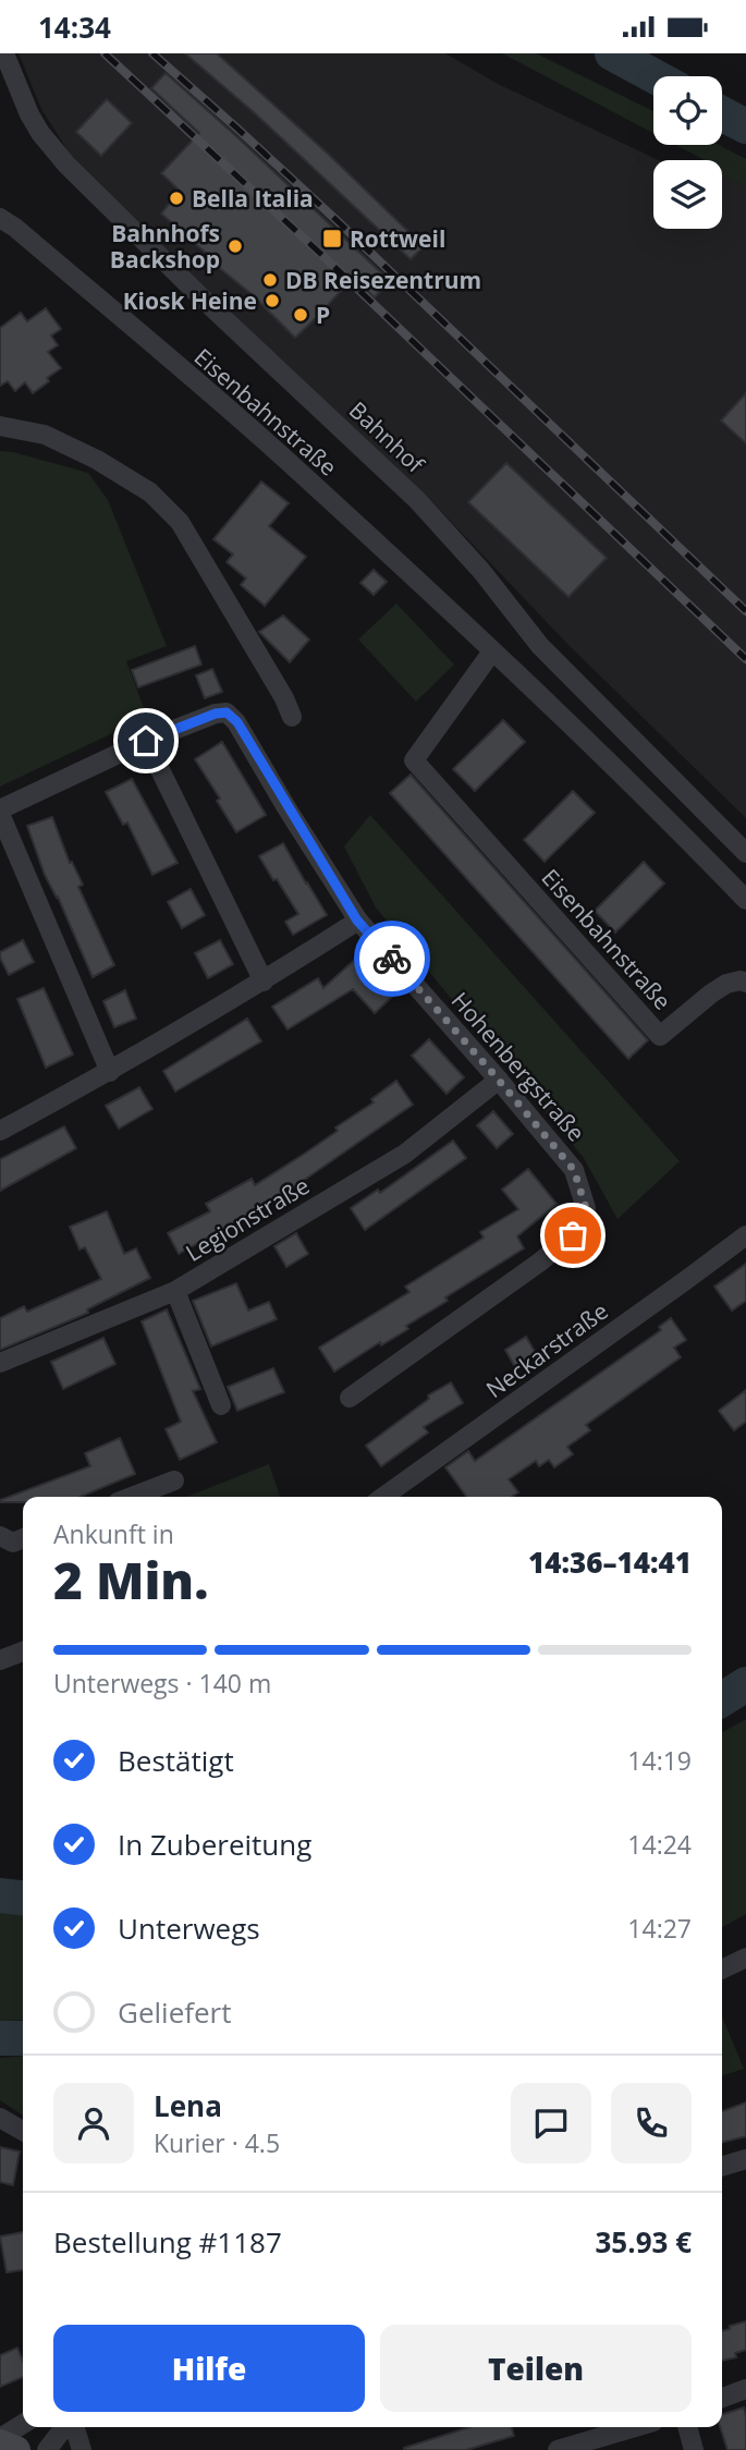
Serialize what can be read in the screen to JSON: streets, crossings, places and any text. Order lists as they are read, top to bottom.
{
  "streets": {
    "street": [
      "Eisenbahnstraße",
      "Bahnhof",
      "Hohenbergstraße",
      "Legionstraße",
      "Neckarstraße"
    ]
  },
  "crossings": [
    ["Hohenbergstraße", "Legionstraße"]
  ],
  "places": {
    "other": [
      "Bella Italia",
      "Bahnhofs Backshop",
      "DB Reisezentrum",
      "Kiosk Heine",
      "P"
    ],
    "transit": ["Rottweil"]
  },
  "page": {
    "status": "14:34",
    "heading": ["2 Min.", "Ankunft in", "14:36–14:41"],
    "panel": [
      "Lena",
      "Kurier · 4.5",
      "Bestellung #1187",
      "35.93 €"
    ],
    "bar": "Unterwegs · 140 m",
    "list": [
      ["Bestätigt", "14:19"],
      ["In Zubereitung", "14:24"],
      ["Unterwegs", "14:27"],
      "Geliefert"
    ],
    "buttons": ["Hilfe", "Teilen"]
  }
}
